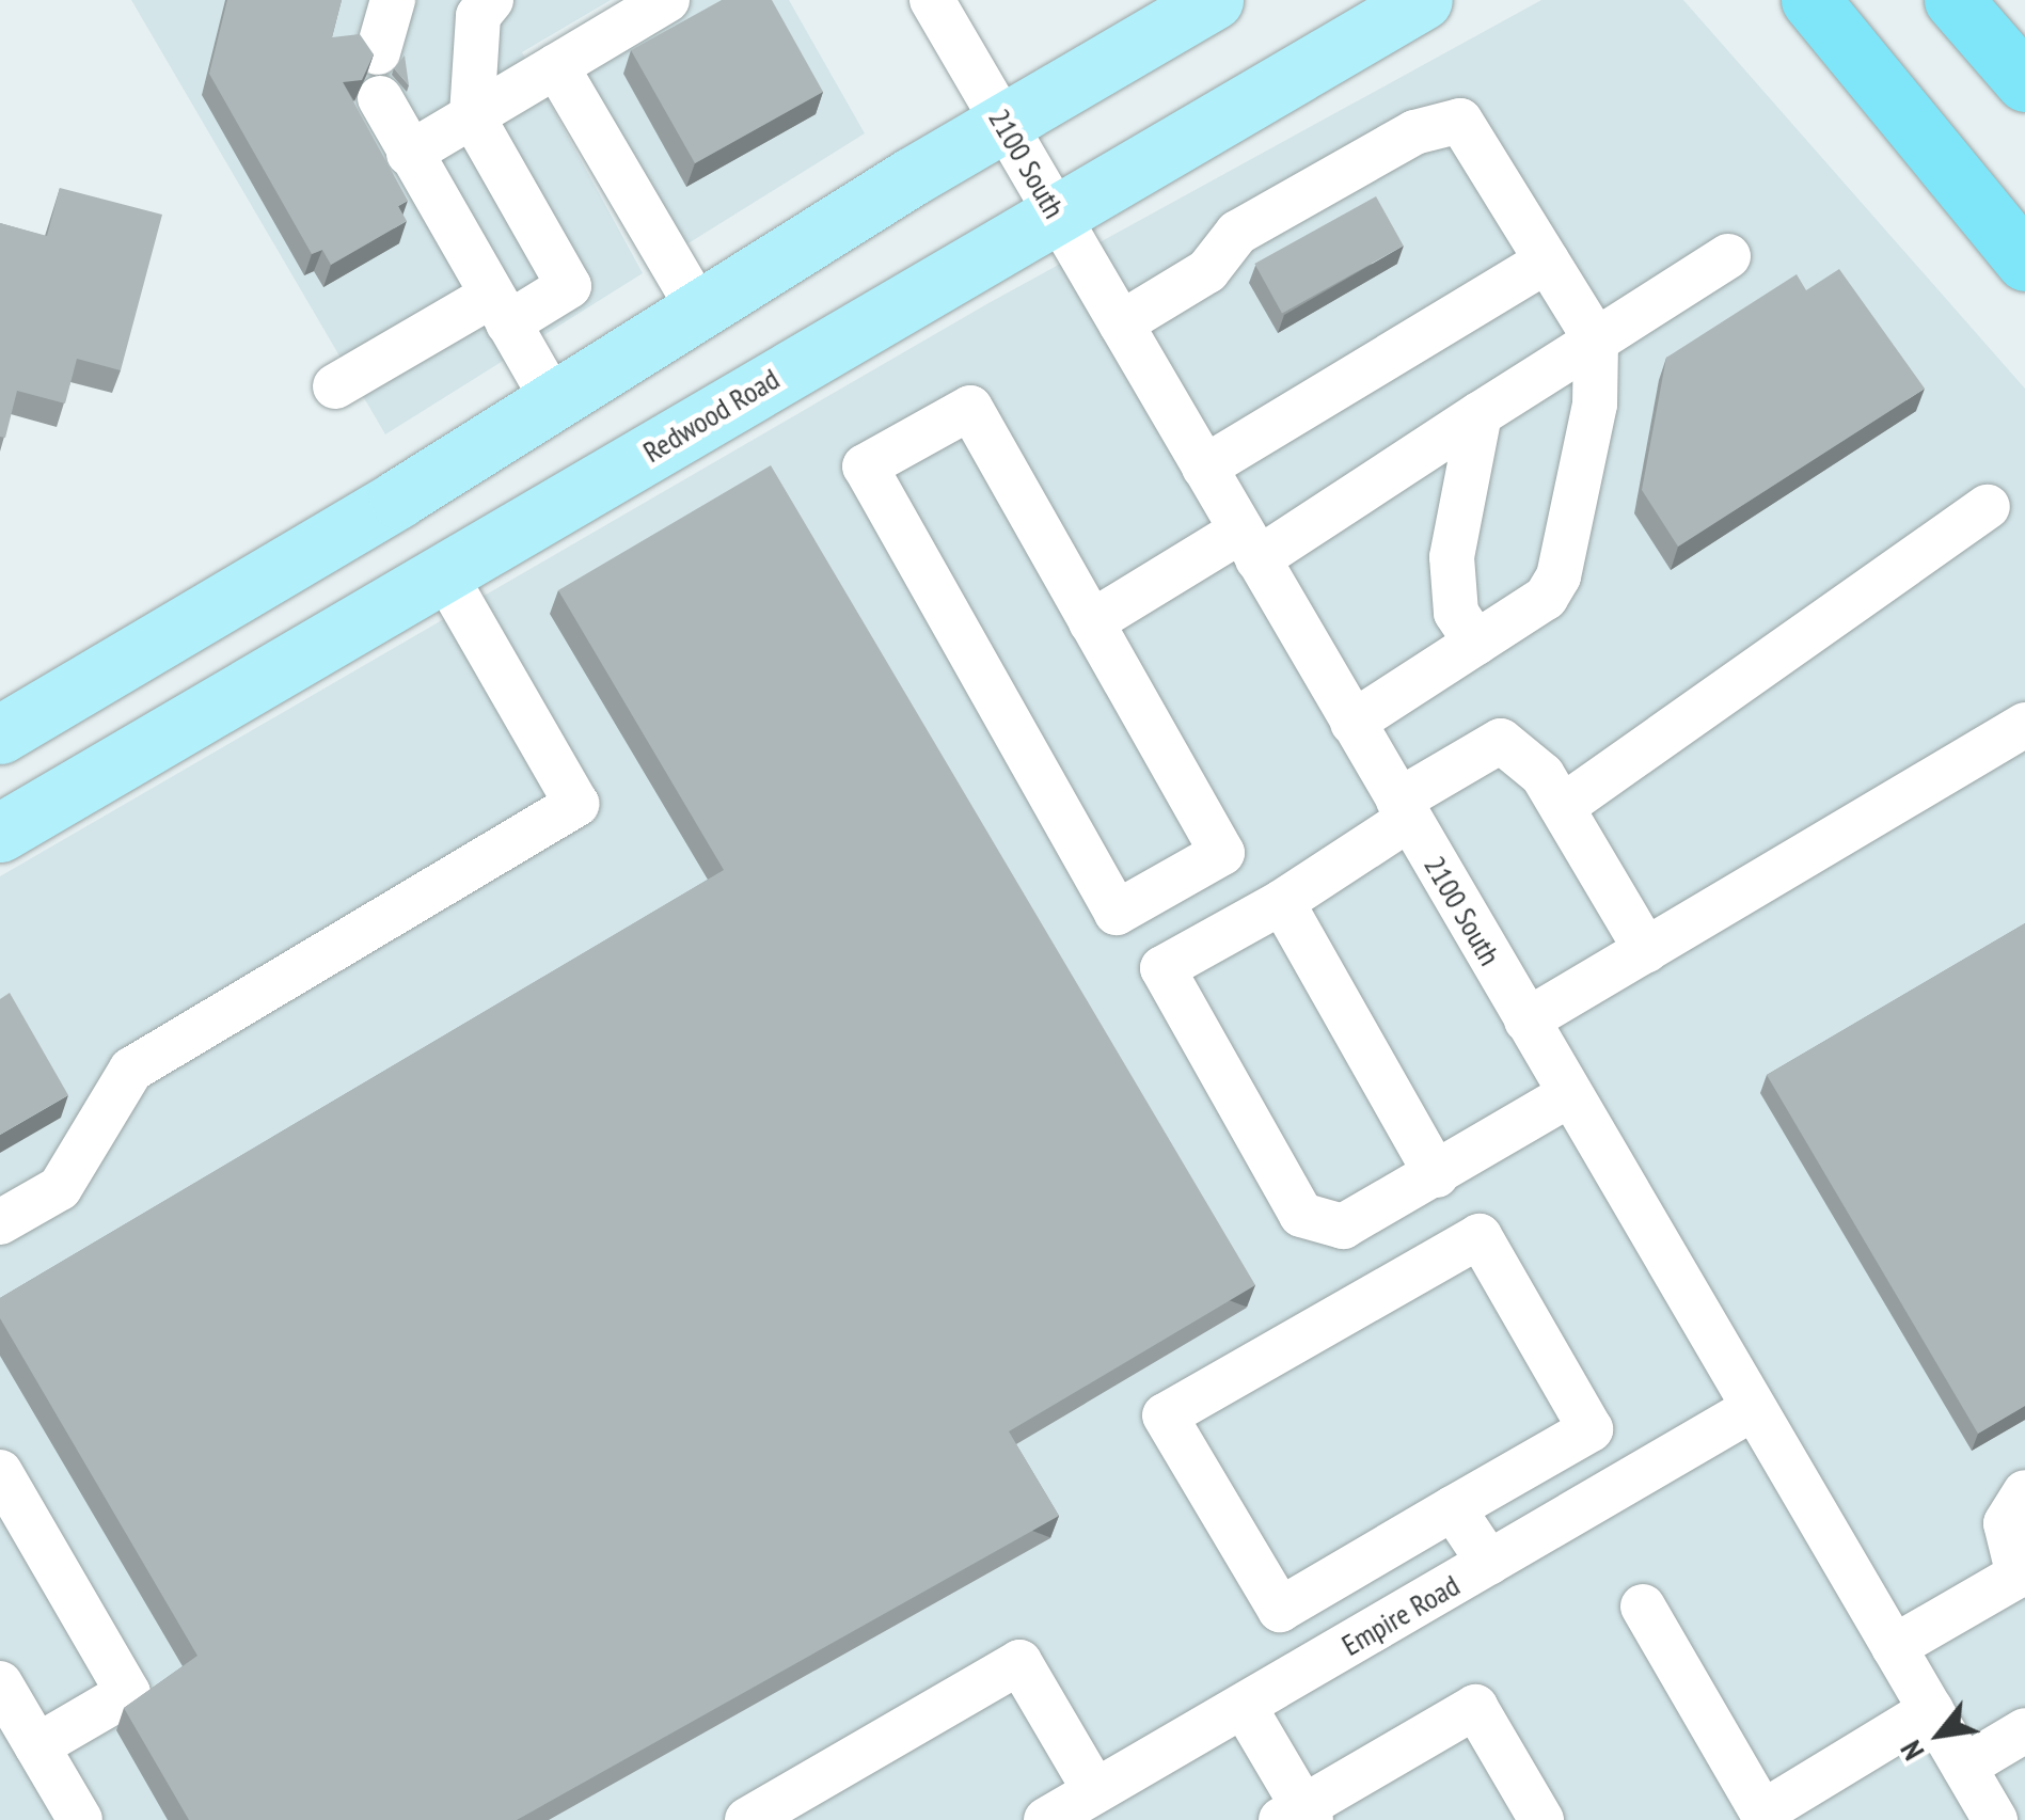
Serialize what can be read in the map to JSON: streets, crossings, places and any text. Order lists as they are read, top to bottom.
{
  "streets": {
    "main road": ["Redwood Road"],
    "street": ["2100 South", "Empire Road"]
  },
  "crossings": [
    ["2100 South", "Redwood Road"],
    ["2100 South", "Empire Road"]
  ],
  "north": "bottom left"
}
